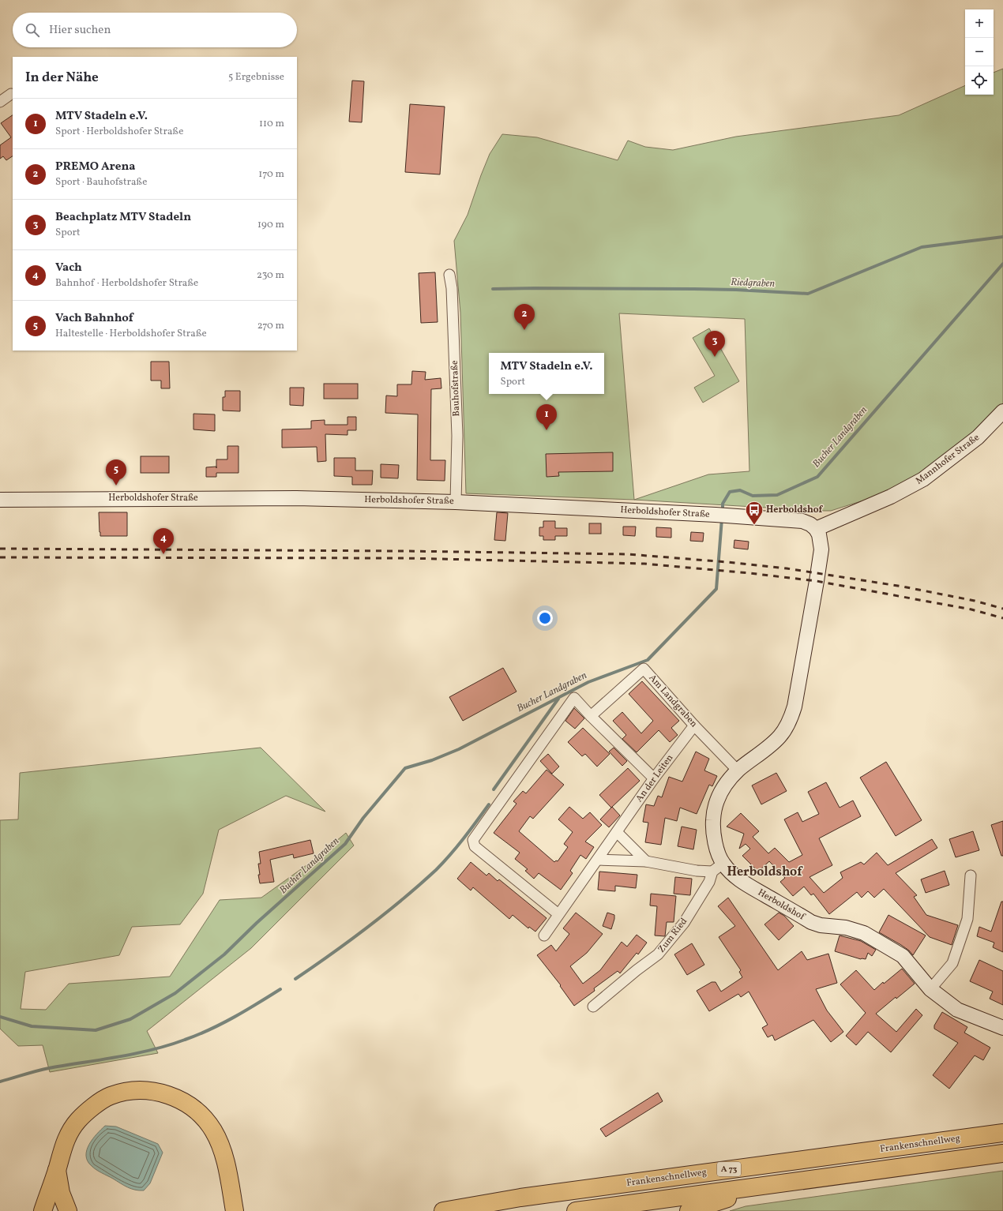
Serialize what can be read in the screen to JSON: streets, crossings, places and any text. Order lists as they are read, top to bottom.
{
  "streets": {
    "highway": ["Frankenschnellweg", "A 73"],
    "street": [
      "Bauhofstraße",
      "Mannhofer Straße",
      "Herboldshofer Straße",
      "Am Landgraben",
      "An der Leiten",
      "Herboldshof",
      "Zum Ried"
    ]
  },
  "crossings": [
    ["Bauhofstraße", "Herboldshofer Straße"],
    ["Mannhofer Straße", "Herboldshofer Straße"],
    ["Mannhofer Straße", "Herboldshof"],
    ["Herboldshofer Straße", "Herboldshof"],
    ["Am Landgraben", "An der Leiten"],
    ["Am Landgraben", "Herboldshof"],
    ["Herboldshof", "Zum Ried"]
  ],
  "districts": ["Herboldshof"],
  "water": ["Riedgraben", "Bucher Landgraben"],
  "places": {
    "bus stop": ["Herboldshof"]
  },
  "page": {
    "map_buttons": ["+", "−"],
    "search": "Hier suchen",
    "heading": ["In der Nähe", "5 Ergebnisse"],
    "list": [
      {
        "mark": "1",
        "name": "MTV Stadeln e.V.",
        "note": "Sport · Herboldshofer Straße",
        "value": "110 m"
      },
      {
        "mark": "2",
        "name": "PREMO Arena",
        "note": "Sport · Bauhofstraße",
        "value": "170 m"
      },
      {
        "mark": "3",
        "name": "Beachplatz MTV Stadeln",
        "note": "Sport",
        "value": "190 m"
      },
      {
        "mark": "4",
        "name": "Vach",
        "note": "Bahnhof · Herboldshofer Straße",
        "value": "230 m"
      },
      {
        "mark": "5",
        "name": "Vach Bahnhof",
        "note": "Haltestelle · Herboldshofer Straße",
        "value": "270 m"
      }
    ],
    "pins": [
      "2",
      "3",
      "1",
      "5",
      "4"
    ],
    "popup": ["MTV Stadeln e.V.", "Sport"]
  }
}
